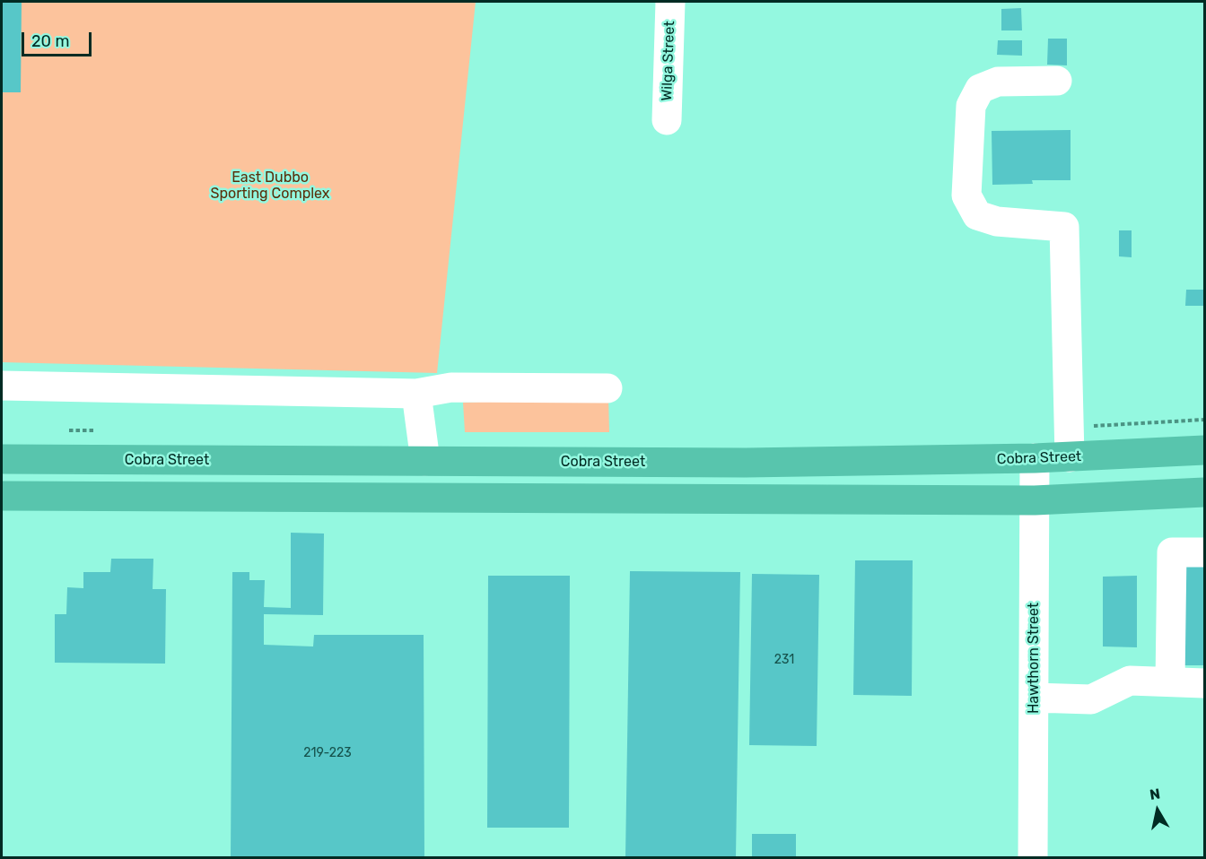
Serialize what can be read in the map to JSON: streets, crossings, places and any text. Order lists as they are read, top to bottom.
{
  "streets": {
    "highway": ["Cobra Street"],
    "street": ["Wilga Street", "Hawthorn Street"]
  },
  "crossings": [
    ["Cobra Street", "Hawthorn Street"]
  ],
  "parks": ["East Dubbo Sporting Complex"],
  "house_numbers": ["231", "219-223"],
  "scale_bar": "20 m",
  "north": "top"
}
